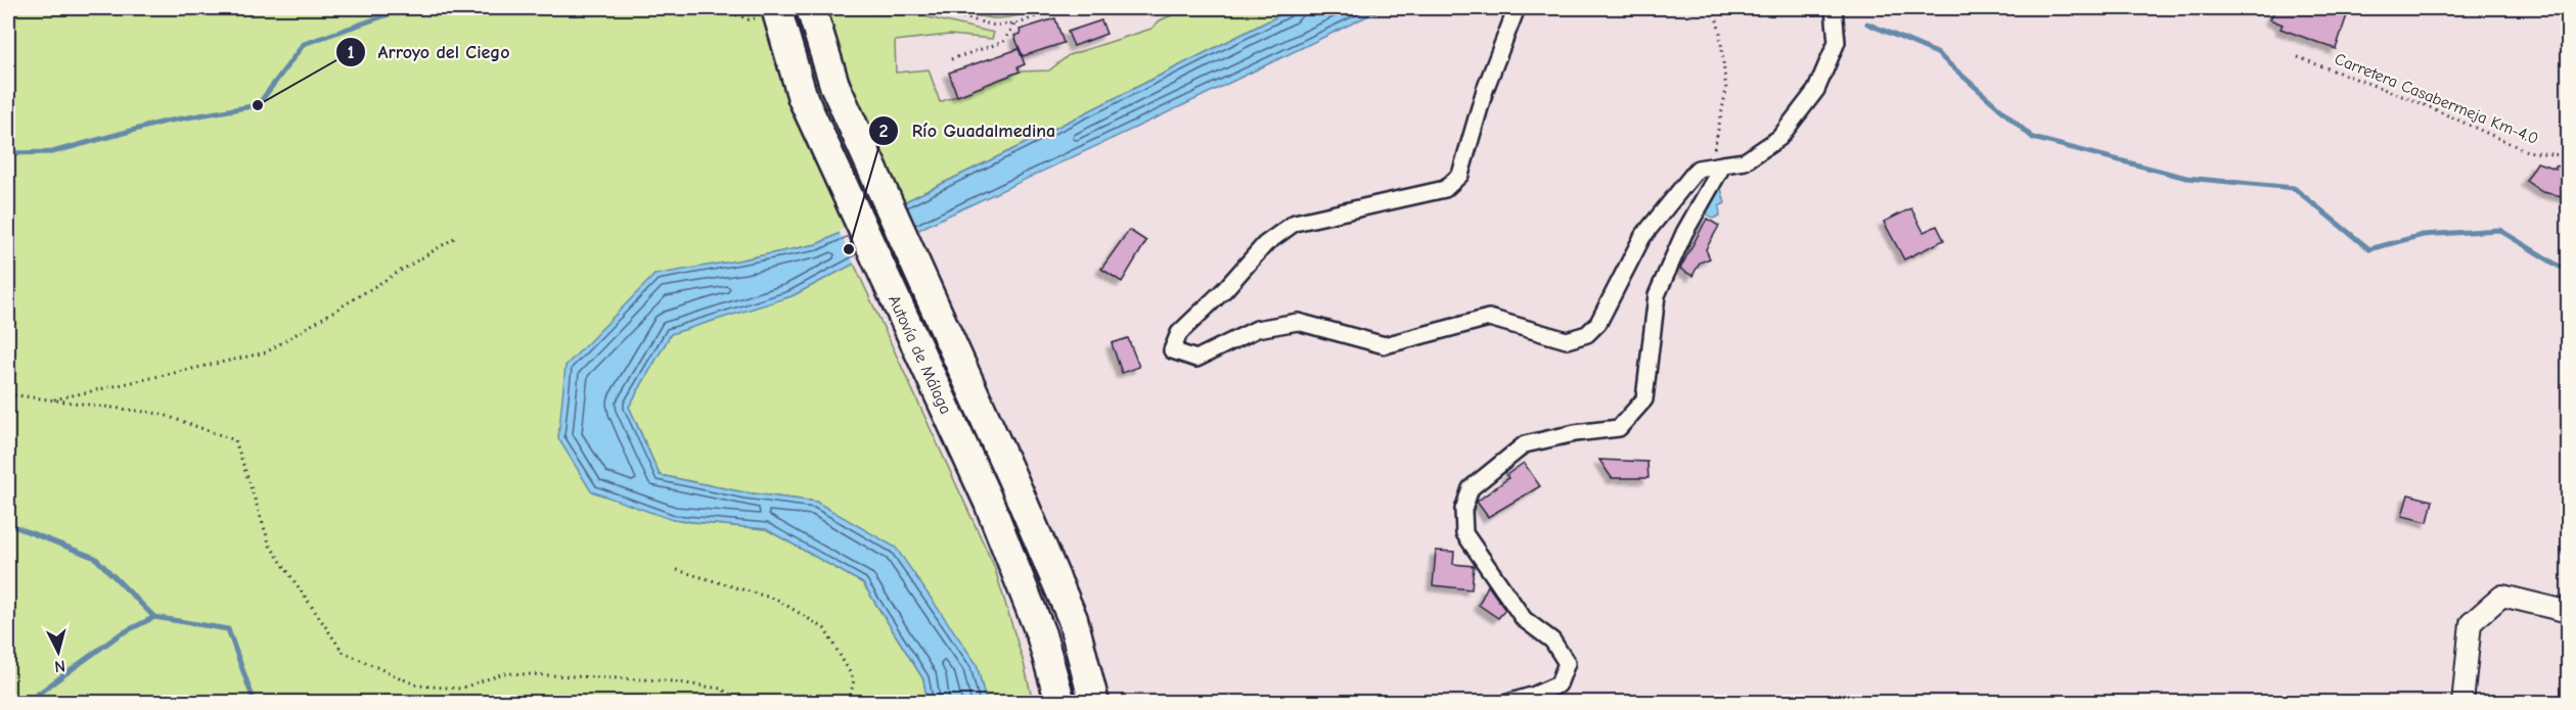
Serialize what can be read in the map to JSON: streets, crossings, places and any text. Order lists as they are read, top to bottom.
{
  "streets": {
    "highway": ["Autovía de Málaga"],
    "path": ["Carretera Casabermeja Km-4.0"]
  },
  "places": ["Arroyo del Ciego", "Río Guadalmedina"],
  "north": "bottom"
}
